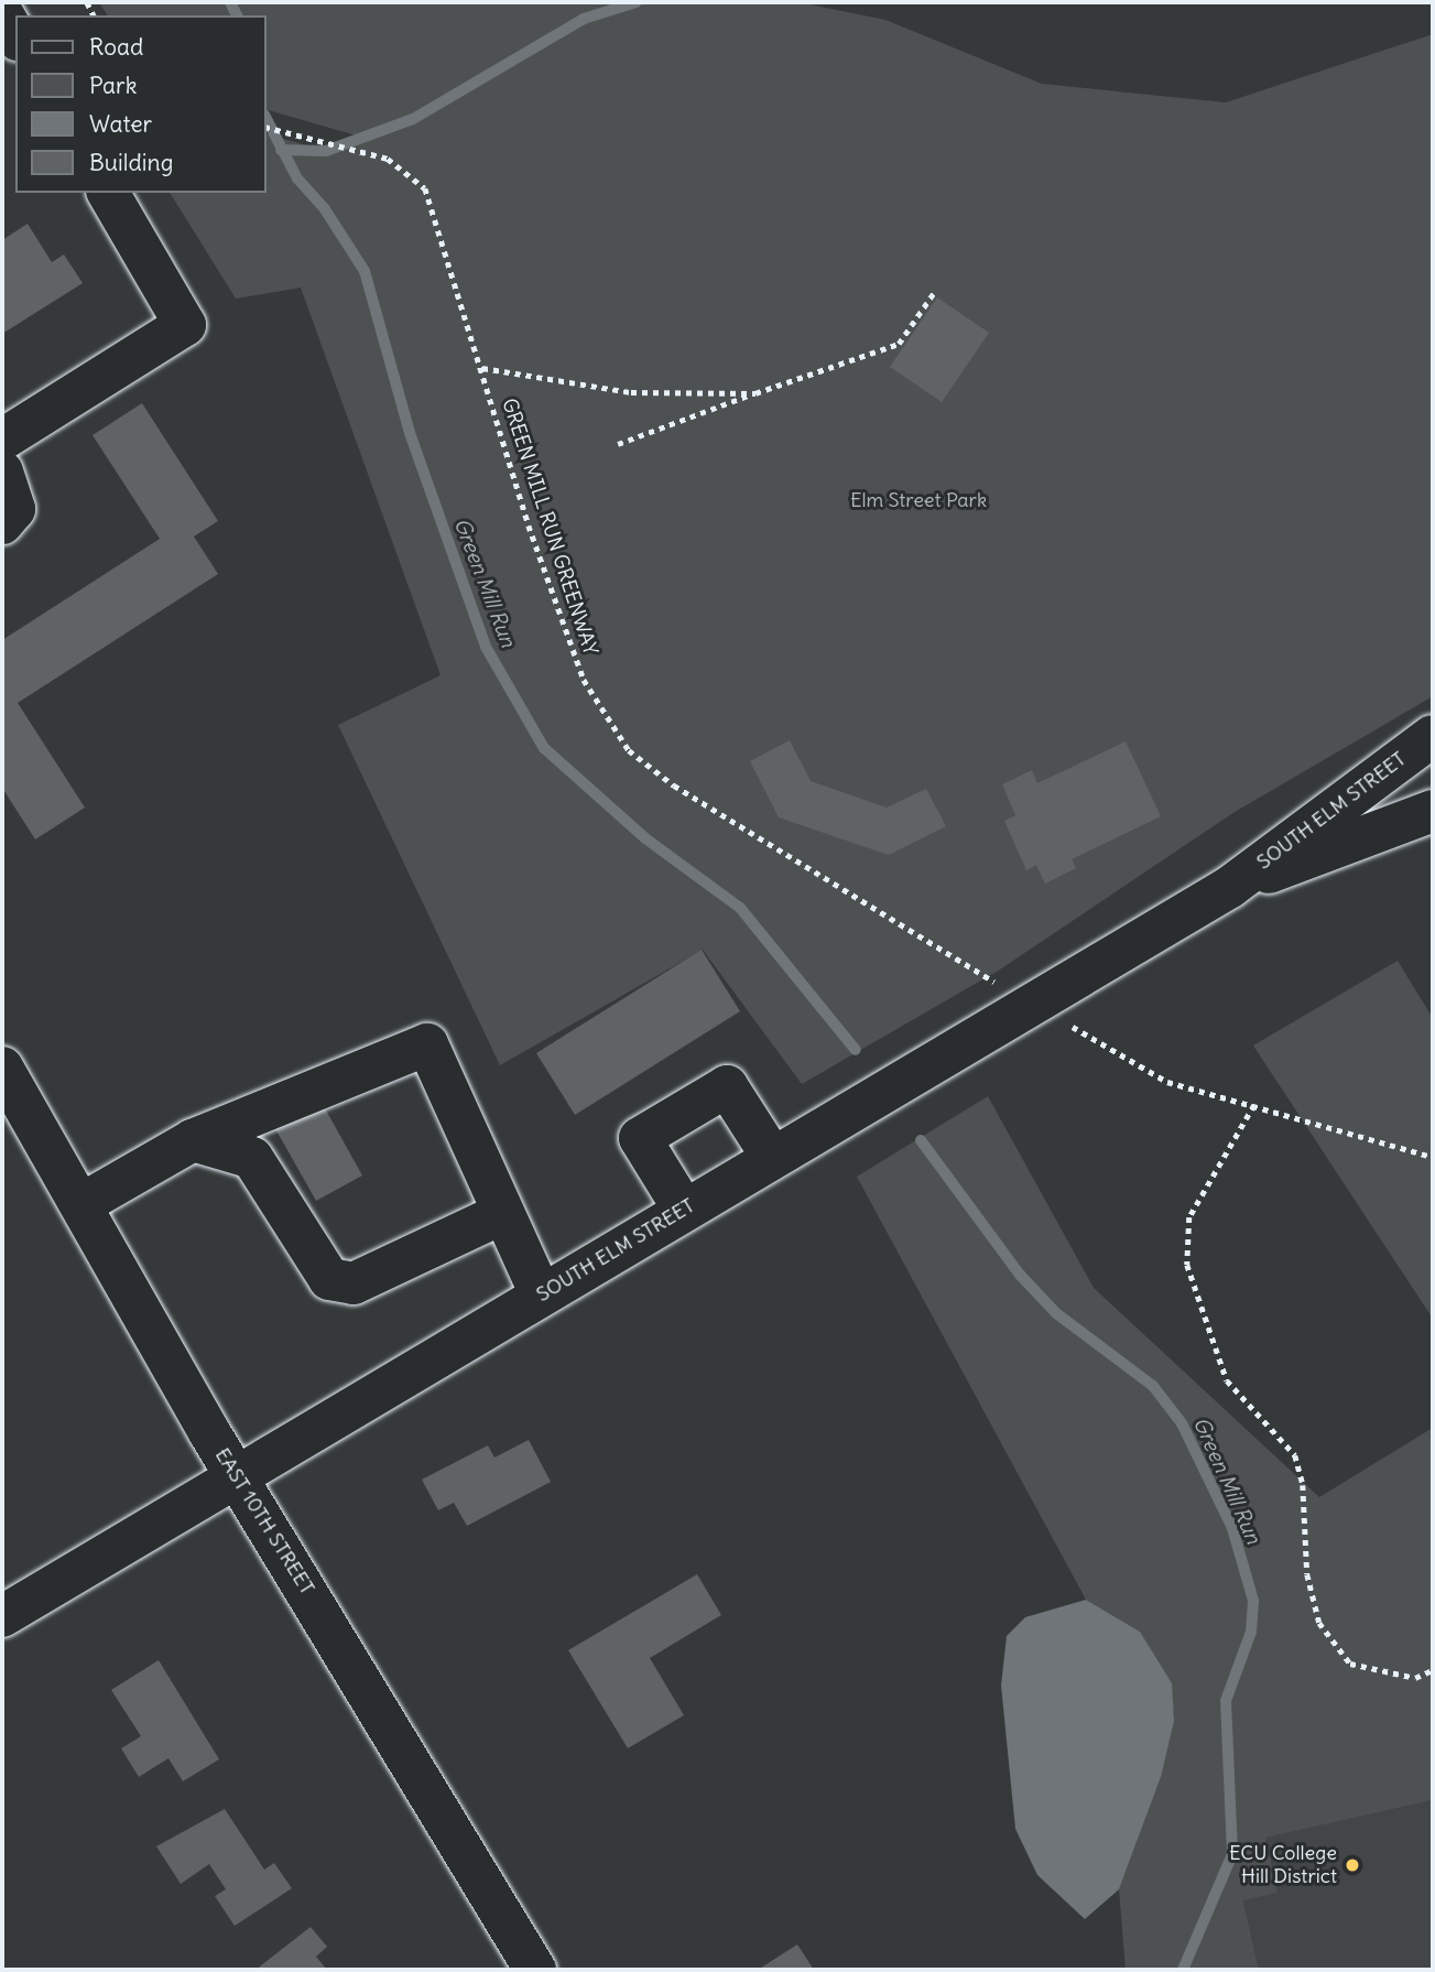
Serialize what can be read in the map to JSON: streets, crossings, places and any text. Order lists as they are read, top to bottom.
{
  "streets": {
    "street": ["SOUTH ELM STREET", "EAST 10TH STREET"],
    "path": ["GREEN MILL RUN GREENWAY"]
  },
  "crossings": [
    ["SOUTH ELM STREET", "EAST 10TH STREET"]
  ],
  "water": ["Green Mill Run"],
  "parks": ["Elm Street Park"],
  "places": ["ECU College Hill District"],
  "legend": [
    "Road",
    "Park",
    "Water",
    "Building"
  ]
}
